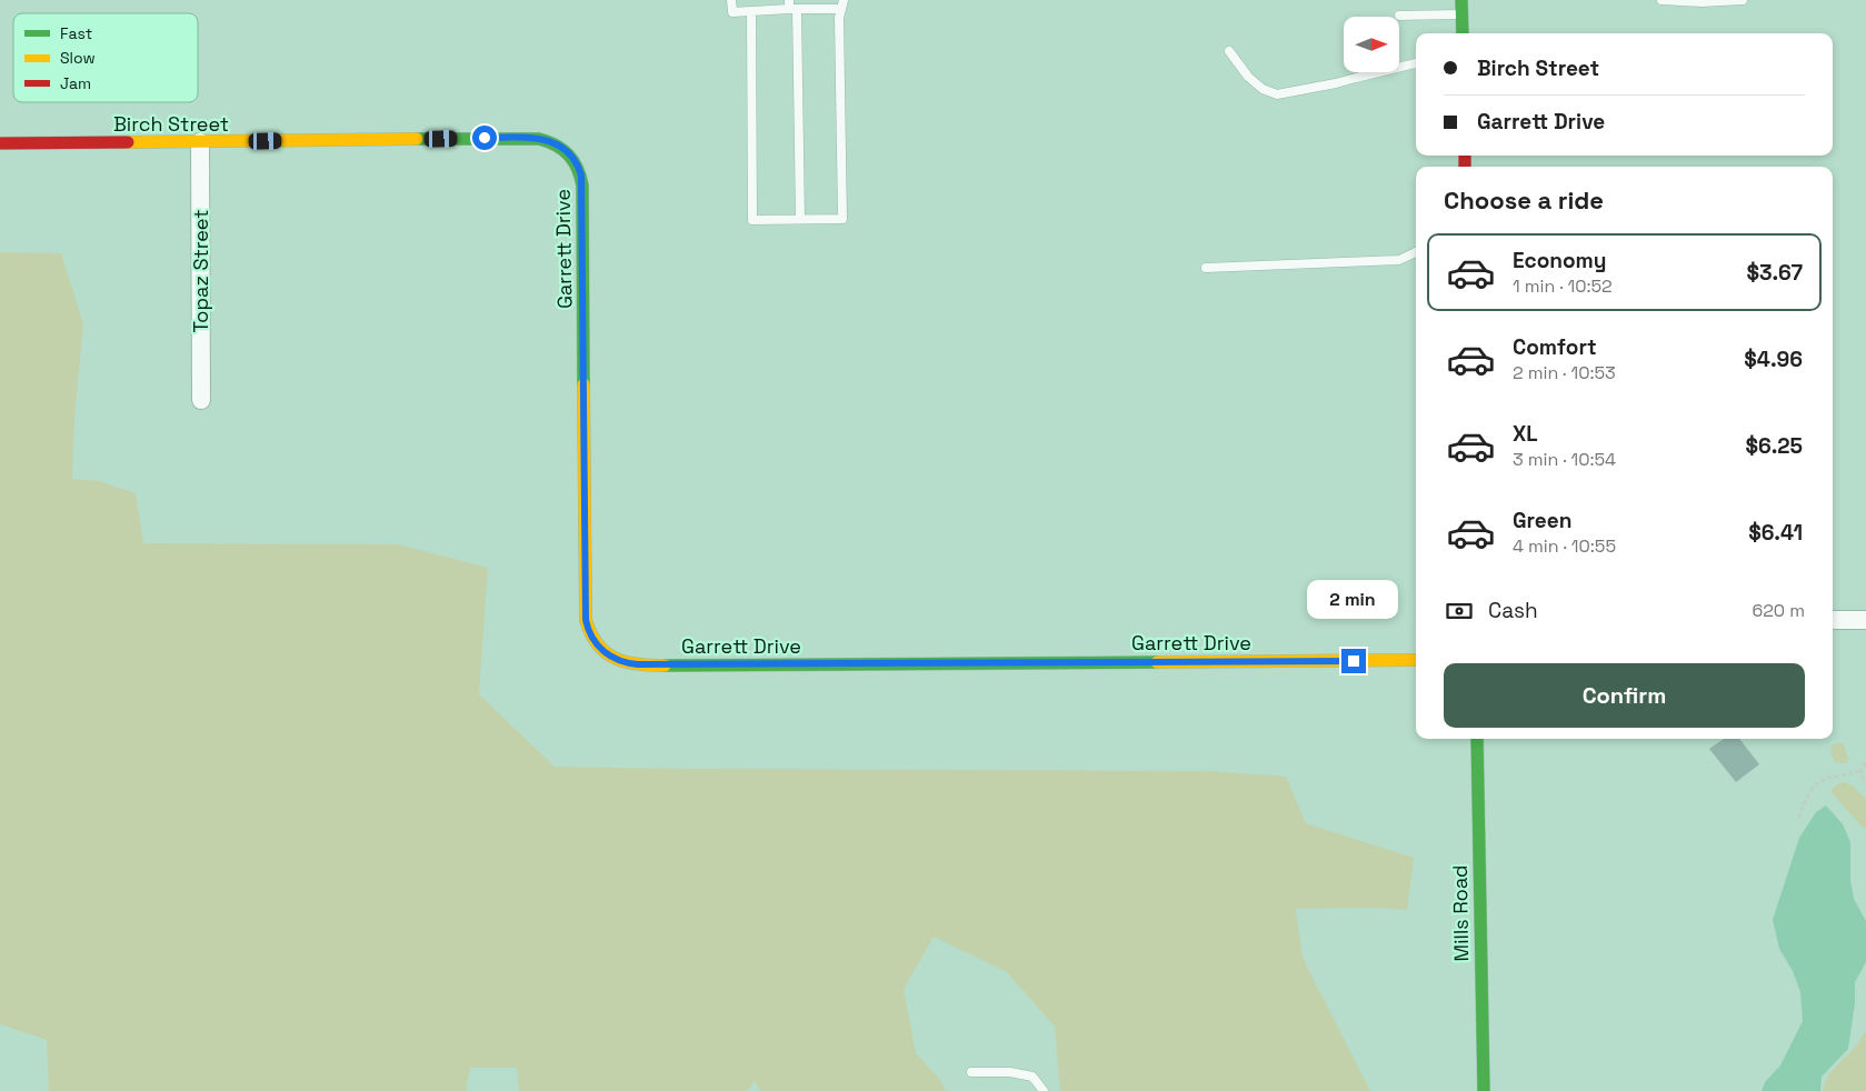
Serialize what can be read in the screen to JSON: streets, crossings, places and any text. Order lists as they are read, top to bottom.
{
  "streets": {
    "street": [
      "Birch Street",
      "Garrett Drive",
      "Topaz Street",
      "Mills Road"
    ]
  },
  "crossings": [
    ["Birch Street", "Garrett Drive"],
    ["Birch Street", "Topaz Street"]
  ],
  "legend": ["Fast", "Slow", "Jam"],
  "north": "right",
  "page": {
    "banner": ["Birch Street", "Garrett Drive"],
    "heading": "Choose a ride",
    "list": [
      {
        "name": "Economy",
        "note": "1 min · 10:52",
        "value": "$3.67"
      },
      {
        "name": "Comfort",
        "note": "2 min · 10:53",
        "value": "$4.96"
      },
      {
        "name": "XL",
        "note": "3 min · 10:54",
        "value": "$6.25"
      },
      {
        "name": "Green",
        "note": "4 min · 10:55",
        "value": "$6.41"
      }
    ],
    "bubble": "2 min",
    "pay": ["Cash", "620 m"],
    "buttons": "Confirm"
  }
}
